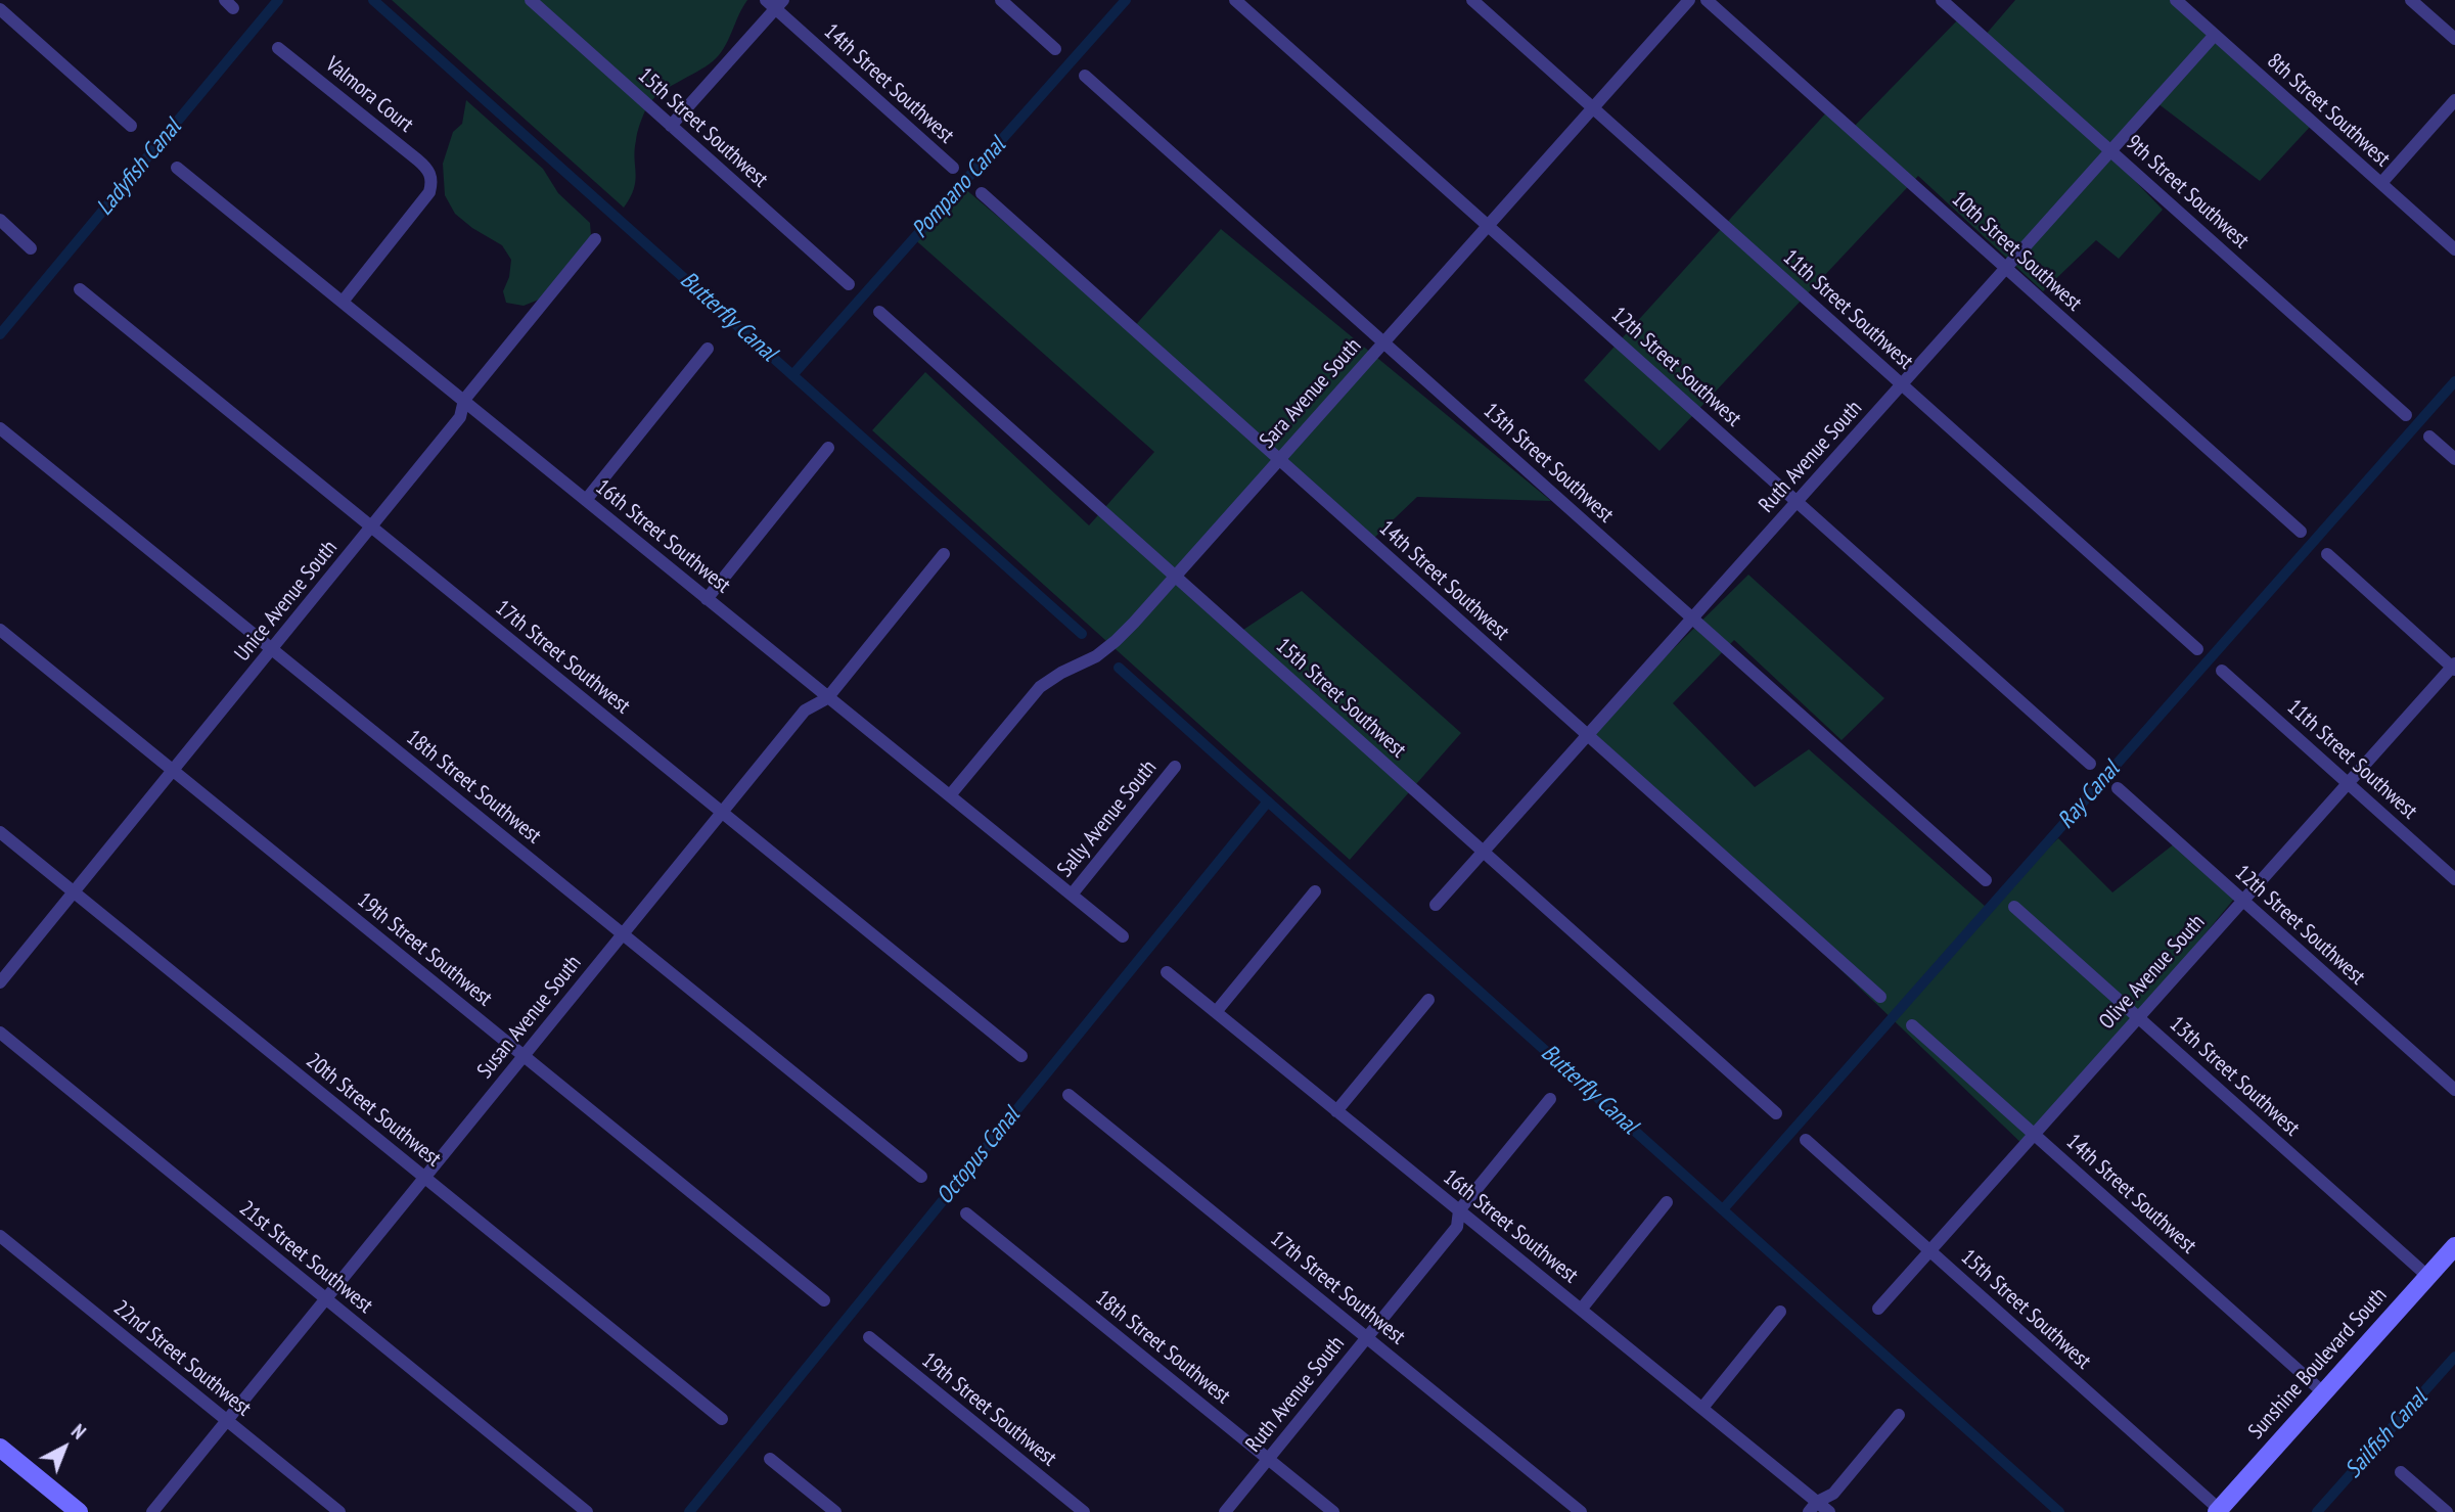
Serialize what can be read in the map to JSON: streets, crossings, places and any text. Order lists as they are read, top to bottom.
{
  "streets": {
    "street": [
      "14th Street Southwest",
      "Valmora Court",
      "8th Street Southwest",
      "15th Street Southwest",
      "9th Street Southwest",
      "10th Street Southwest",
      "11th Street Southwest",
      "12th Street Southwest",
      "Sara Avenue South",
      "Ruth Avenue South",
      "13th Street Southwest",
      "16th Street Southwest",
      "Unice Avenue South",
      "17th Street Southwest",
      "18th Street Southwest",
      "Sally Avenue South",
      "19th Street Southwest",
      "Olive Avenue South",
      "Susan Avenue South",
      "20th Street Southwest",
      "21st Street Southwest",
      "22nd Street Southwest",
      "Sunshine Boulevard South"
    ]
  },
  "crossings": [
    ["14th Street Southwest", "Sara Avenue South"],
    ["14th Street Southwest", "Ruth Avenue South"],
    ["14th Street Southwest", "Olive Avenue South"],
    ["14th Street Southwest", "Sunshine Boulevard South"],
    ["Valmora Court", "16th Street Southwest"],
    ["8th Street Southwest", "Ruth Avenue South"],
    ["15th Street Southwest", "Sara Avenue South"],
    ["15th Street Southwest", "Ruth Avenue South"],
    ["15th Street Southwest", "Olive Avenue South"],
    ["15th Street Southwest", "Sunshine Boulevard South"],
    ["9th Street Southwest", "Ruth Avenue South"],
    ["10th Street Southwest", "Ruth Avenue South"],
    ["11th Street Southwest", "Sara Avenue South"],
    ["11th Street Southwest", "Ruth Avenue South"],
    ["11th Street Southwest", "Olive Avenue South"],
    ["12th Street Southwest", "Sara Avenue South"],
    ["12th Street Southwest", "Ruth Avenue South"],
    ["12th Street Southwest", "Olive Avenue South"],
    ["Sara Avenue South", "13th Street Southwest"],
    ["Sara Avenue South", "16th Street Southwest"],
    ["Ruth Avenue South", "13th Street Southwest"],
    ["Ruth Avenue South", "16th Street Southwest"],
    ["Ruth Avenue South", "17th Street Southwest"],
    ["Ruth Avenue South", "18th Street Southwest"],
    ["13th Street Southwest", "Olive Avenue South"],
    ["13th Street Southwest", "Sunshine Boulevard South"],
    ["16th Street Southwest", "Unice Avenue South"],
    ["16th Street Southwest", "Sally Avenue South"],
    ["16th Street Southwest", "Susan Avenue South"],
    ["Unice Avenue South", "17th Street Southwest"],
    ["Unice Avenue South", "18th Street Southwest"],
    ["Unice Avenue South", "19th Street Southwest"],
    ["Unice Avenue South", "20th Street Southwest"],
    ["17th Street Southwest", "Susan Avenue South"],
    ["18th Street Southwest", "Susan Avenue South"],
    ["19th Street Southwest", "Susan Avenue South"],
    ["Susan Avenue South", "20th Street Southwest"],
    ["Susan Avenue South", "21st Street Southwest"],
    ["Susan Avenue South", "22nd Street Southwest"]
  ],
  "water": [
    "Ladyfish Canal",
    "Pompano Canal",
    "Butterfly Canal",
    "Ray Canal",
    "Octopus Canal",
    "Sailfish Canal"
  ],
  "north": "top right"
}
